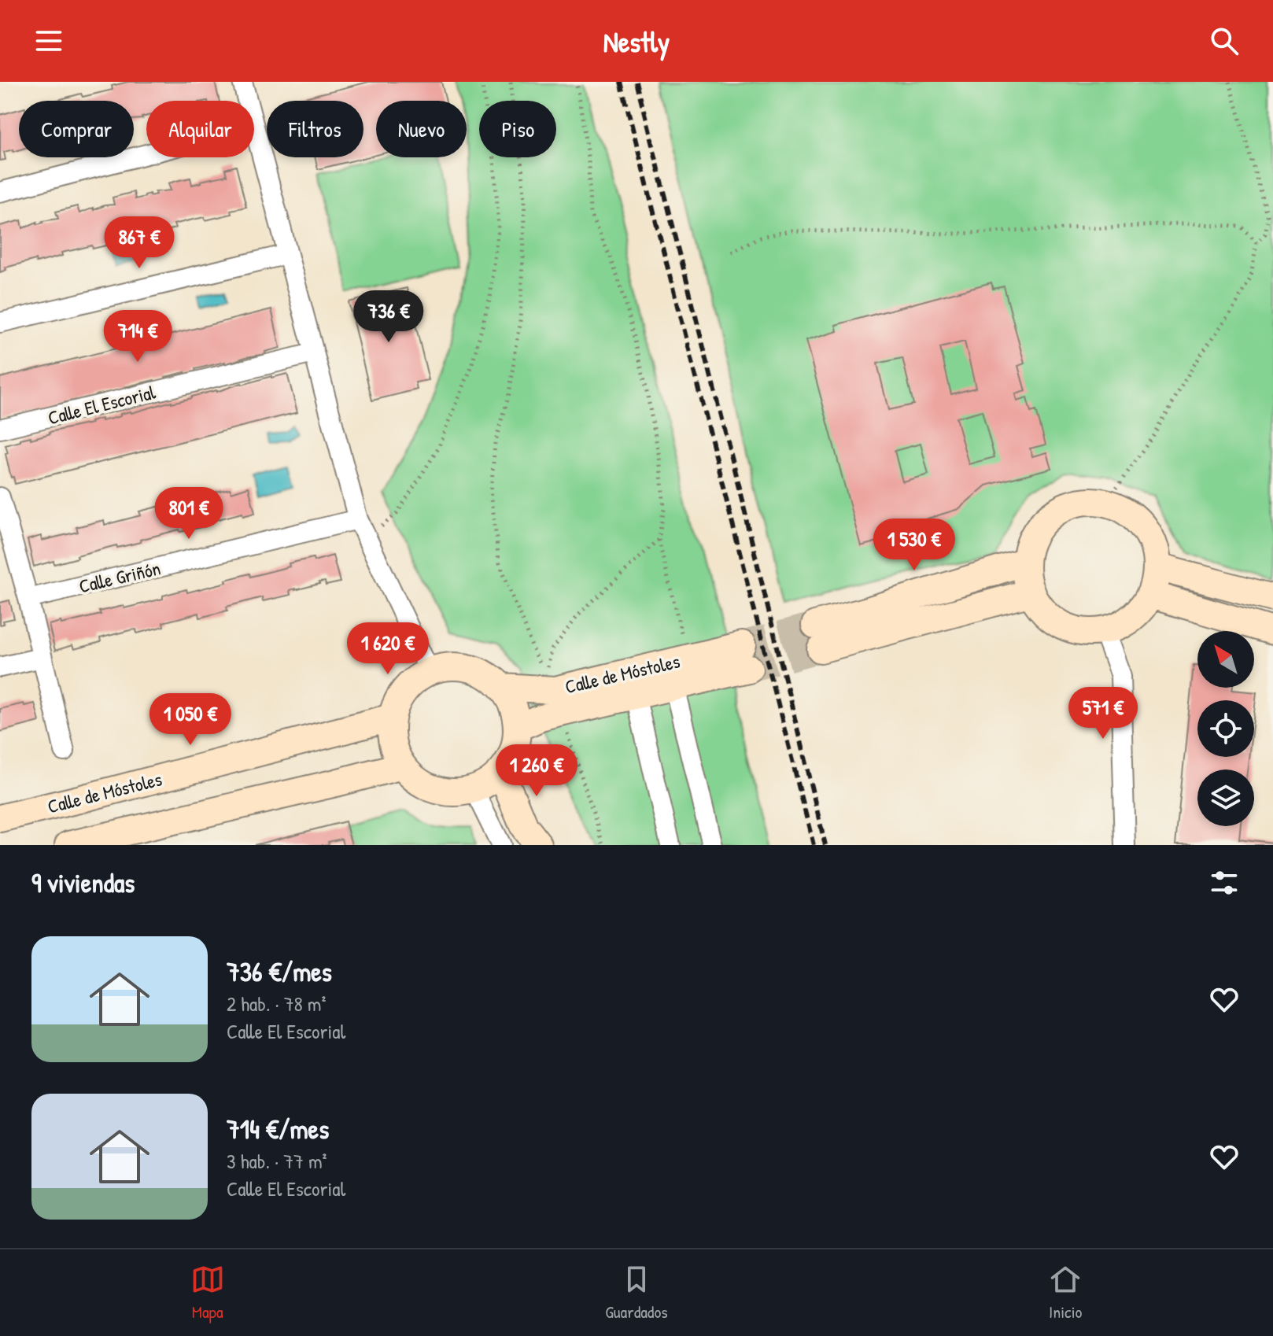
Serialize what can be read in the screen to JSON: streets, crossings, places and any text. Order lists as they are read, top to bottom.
{
  "streets": {
    "main road": ["Calle de Móstoles"],
    "street": ["Calle El Escorial", "Calle Griñón"]
  },
  "north": "top left",
  "page": {
    "header": "Nestly",
    "chip": [
      "Comprar",
      "Alquilar",
      "Filtros",
      "Nuevo",
      "Piso"
    ],
    "price": [
      "867 €",
      "736 €",
      "714 €",
      "801 €",
      "1 530 €",
      "1 620 €",
      "571 €",
      "1 050 €",
      "1 260 €"
    ],
    "heading": "9 viviendas",
    "list": [
      {
        "name": "736 €/mes",
        "note": "2 hab. · 78 m² · Calle El Escorial"
      },
      {
        "name": "714 €/mes",
        "note": "3 hab. · 77 m² · Calle El Escorial"
      }
    ],
    "tabs": ["Mapa", "Guardados", "Inicio"]
  }
}
